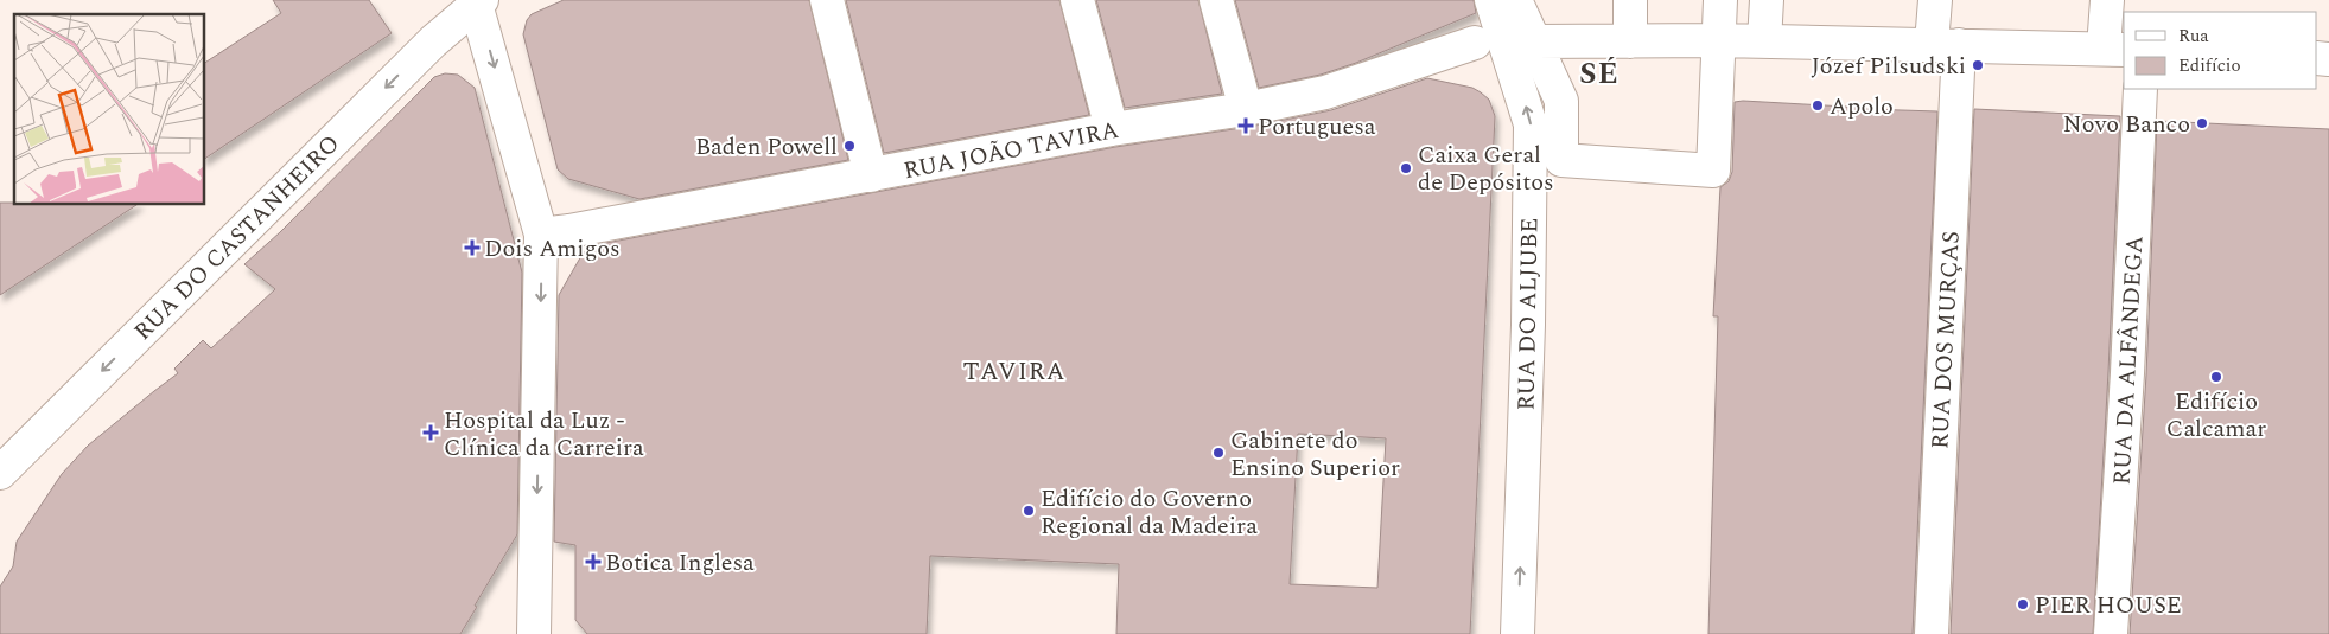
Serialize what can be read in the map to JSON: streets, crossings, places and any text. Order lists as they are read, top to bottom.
{
  "streets": {
    "street": [
      "RUA JOÃO TAVIRA",
      "RUA DO CASTANHEIRO",
      "RUA DO ALJUBE",
      "RUA DOS MURÇAS",
      "RUA DA ALFÂNDEGA"
    ]
  },
  "one_way": ["RUA DO CASTANHEIRO"],
  "districts": ["SÉ", "TAVIRA"],
  "places": {
    "other": [
      "Józef Pilsudski",
      "Apolo",
      "Novo Banco",
      "Baden Powell",
      "Caixa Geral de Depósitos",
      "Edifício Calcamar",
      "Gabinete do Ensino Superior",
      "Edifício do Governo Regional da Madeira",
      "PIER HOUSE"
    ],
    "health": [
      "Portuguesa",
      "Dois Amigos",
      "Hospital da Luz - Clínica da Carreira",
      "Botica Inglesa"
    ]
  },
  "legend": ["Rua", "Edifício"]
}
